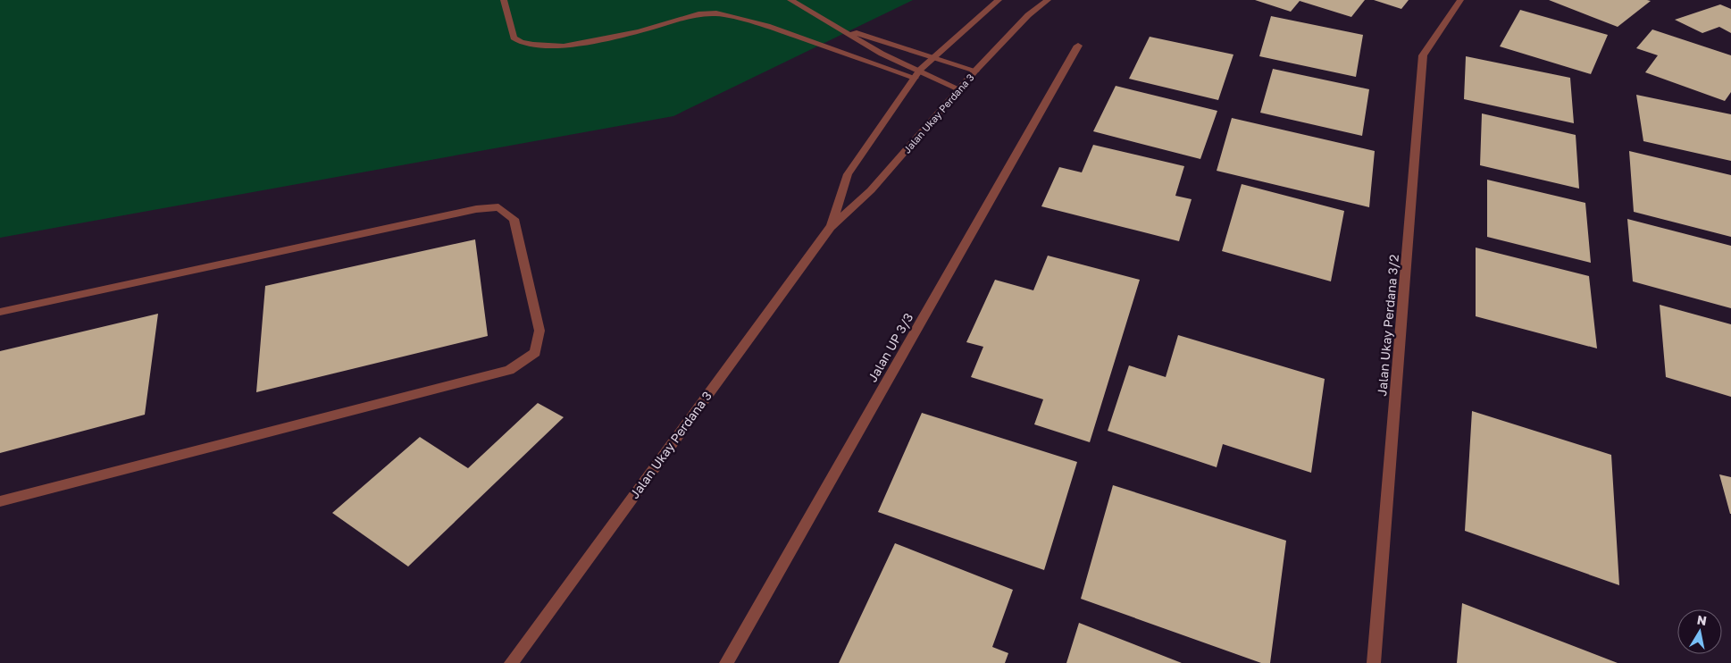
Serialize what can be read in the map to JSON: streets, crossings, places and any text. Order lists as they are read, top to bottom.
{
  "streets": {
    "street": ["Jalan Ukay Perdana 3", "Jalan Ukay Perdana 3/2", "Jalan UP 3/3"]
  },
  "north": "top"
}
